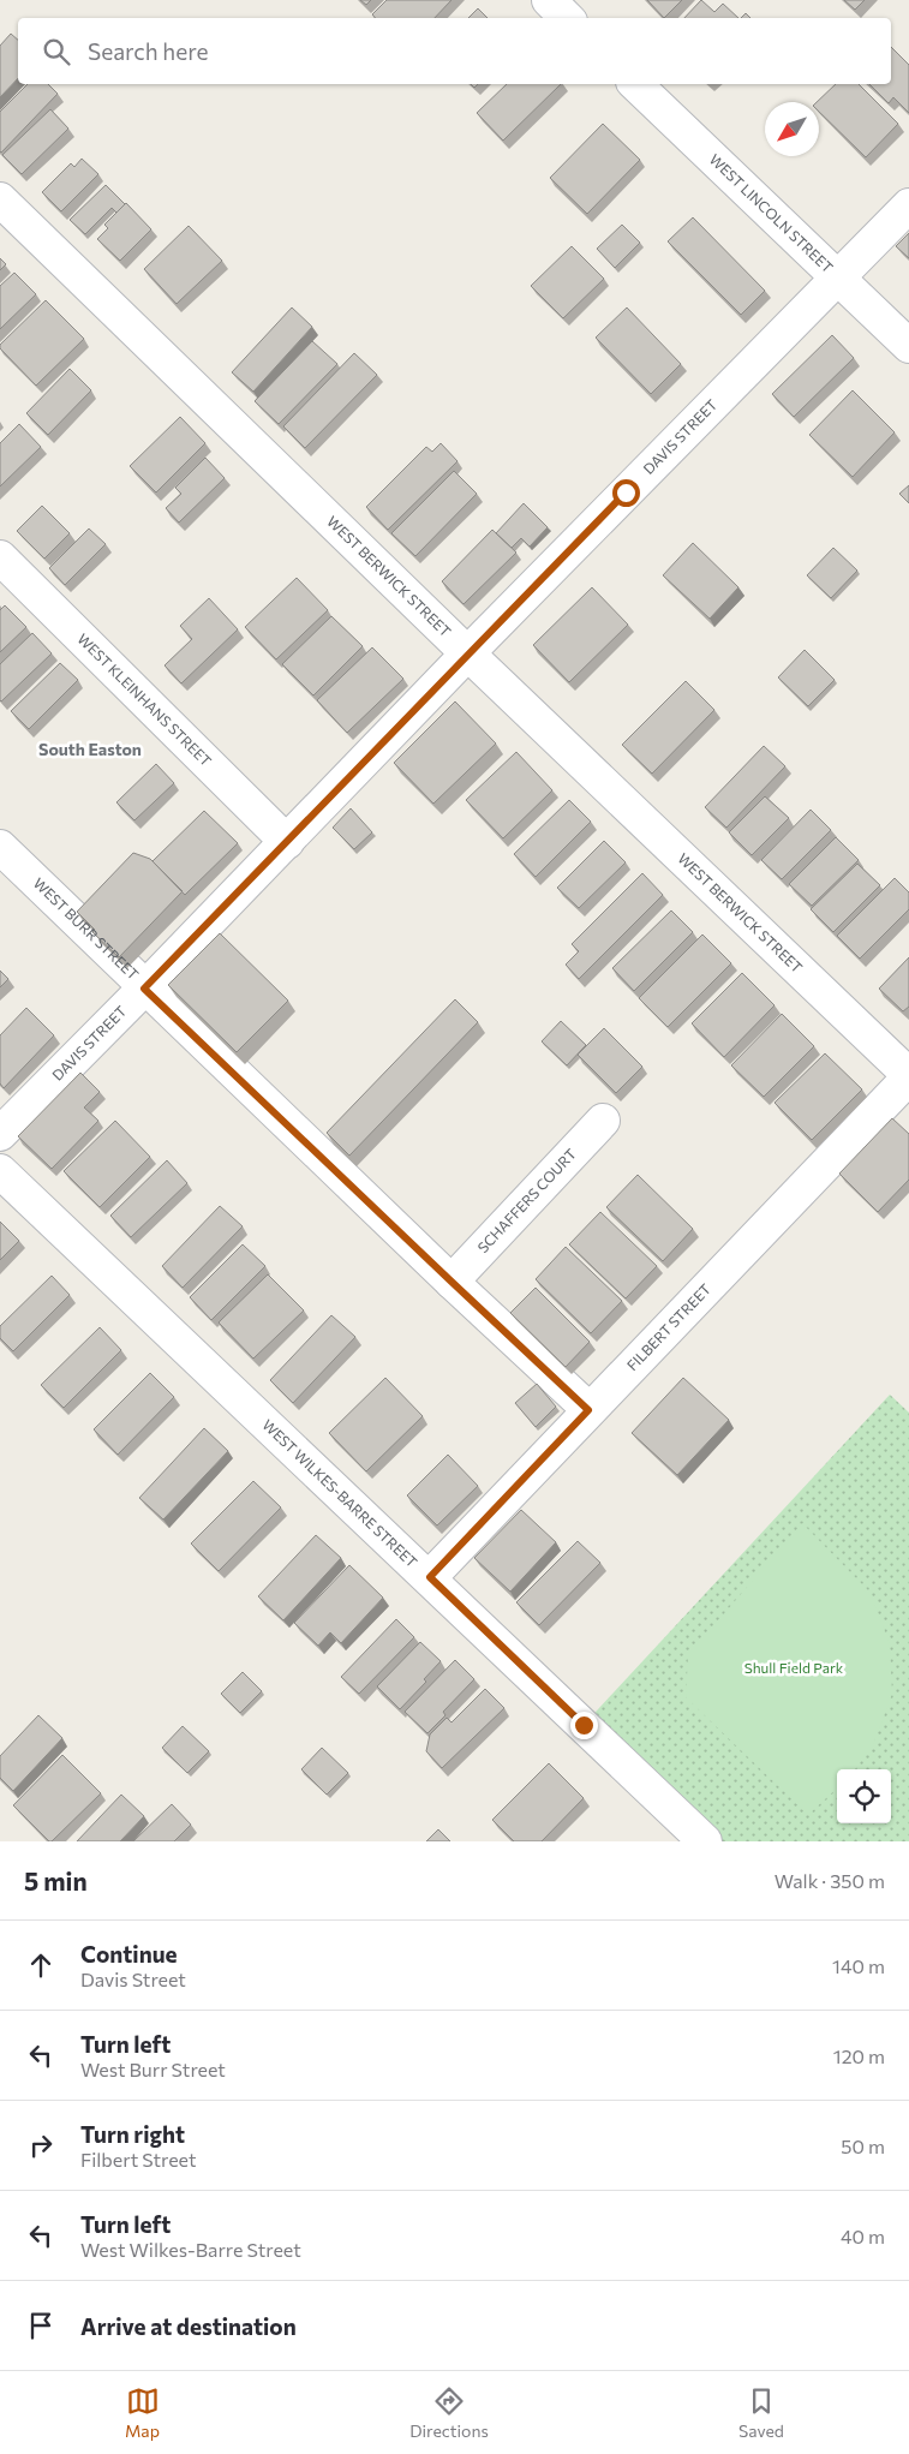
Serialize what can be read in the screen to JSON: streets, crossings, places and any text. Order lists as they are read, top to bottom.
{
  "streets": {
    "street": [
      "WEST LINCOLN STREET",
      "DAVIS STREET",
      "WEST BERWICK STREET",
      "WEST KLEINHANS STREET",
      "WEST BURR STREET",
      "SCHAFFERS COURT",
      "FILBERT STREET",
      "WEST WILKES-BARRE STREET"
    ]
  },
  "crossings": [
    ["WEST LINCOLN STREET", "DAVIS STREET"],
    ["DAVIS STREET", "WEST BERWICK STREET"],
    ["DAVIS STREET", "WEST KLEINHANS STREET"],
    ["DAVIS STREET", "WEST BURR STREET"],
    ["WEST BERWICK STREET", "FILBERT STREET"],
    ["WEST BURR STREET", "SCHAFFERS COURT"],
    ["WEST BURR STREET", "FILBERT STREET"],
    ["FILBERT STREET", "WEST WILKES-BARRE STREET"]
  ],
  "districts": ["South Easton"],
  "parks": ["Shull Field Park"],
  "north": "bottom left",
  "page": {
    "search": "Search here",
    "heading": ["5 min", "Walk · 350 m"],
    "list": [
      ["Continue", "Davis Street", "140 m"],
      ["Turn left", "West Burr Street", "120 m"],
      ["Turn right", "Filbert Street", "50 m"],
      ["Turn left", "West Wilkes-Barre Street", "40 m"],
      "Arrive at destination"
    ],
    "nav": ["Map", "Directions", "Saved"]
  }
}
